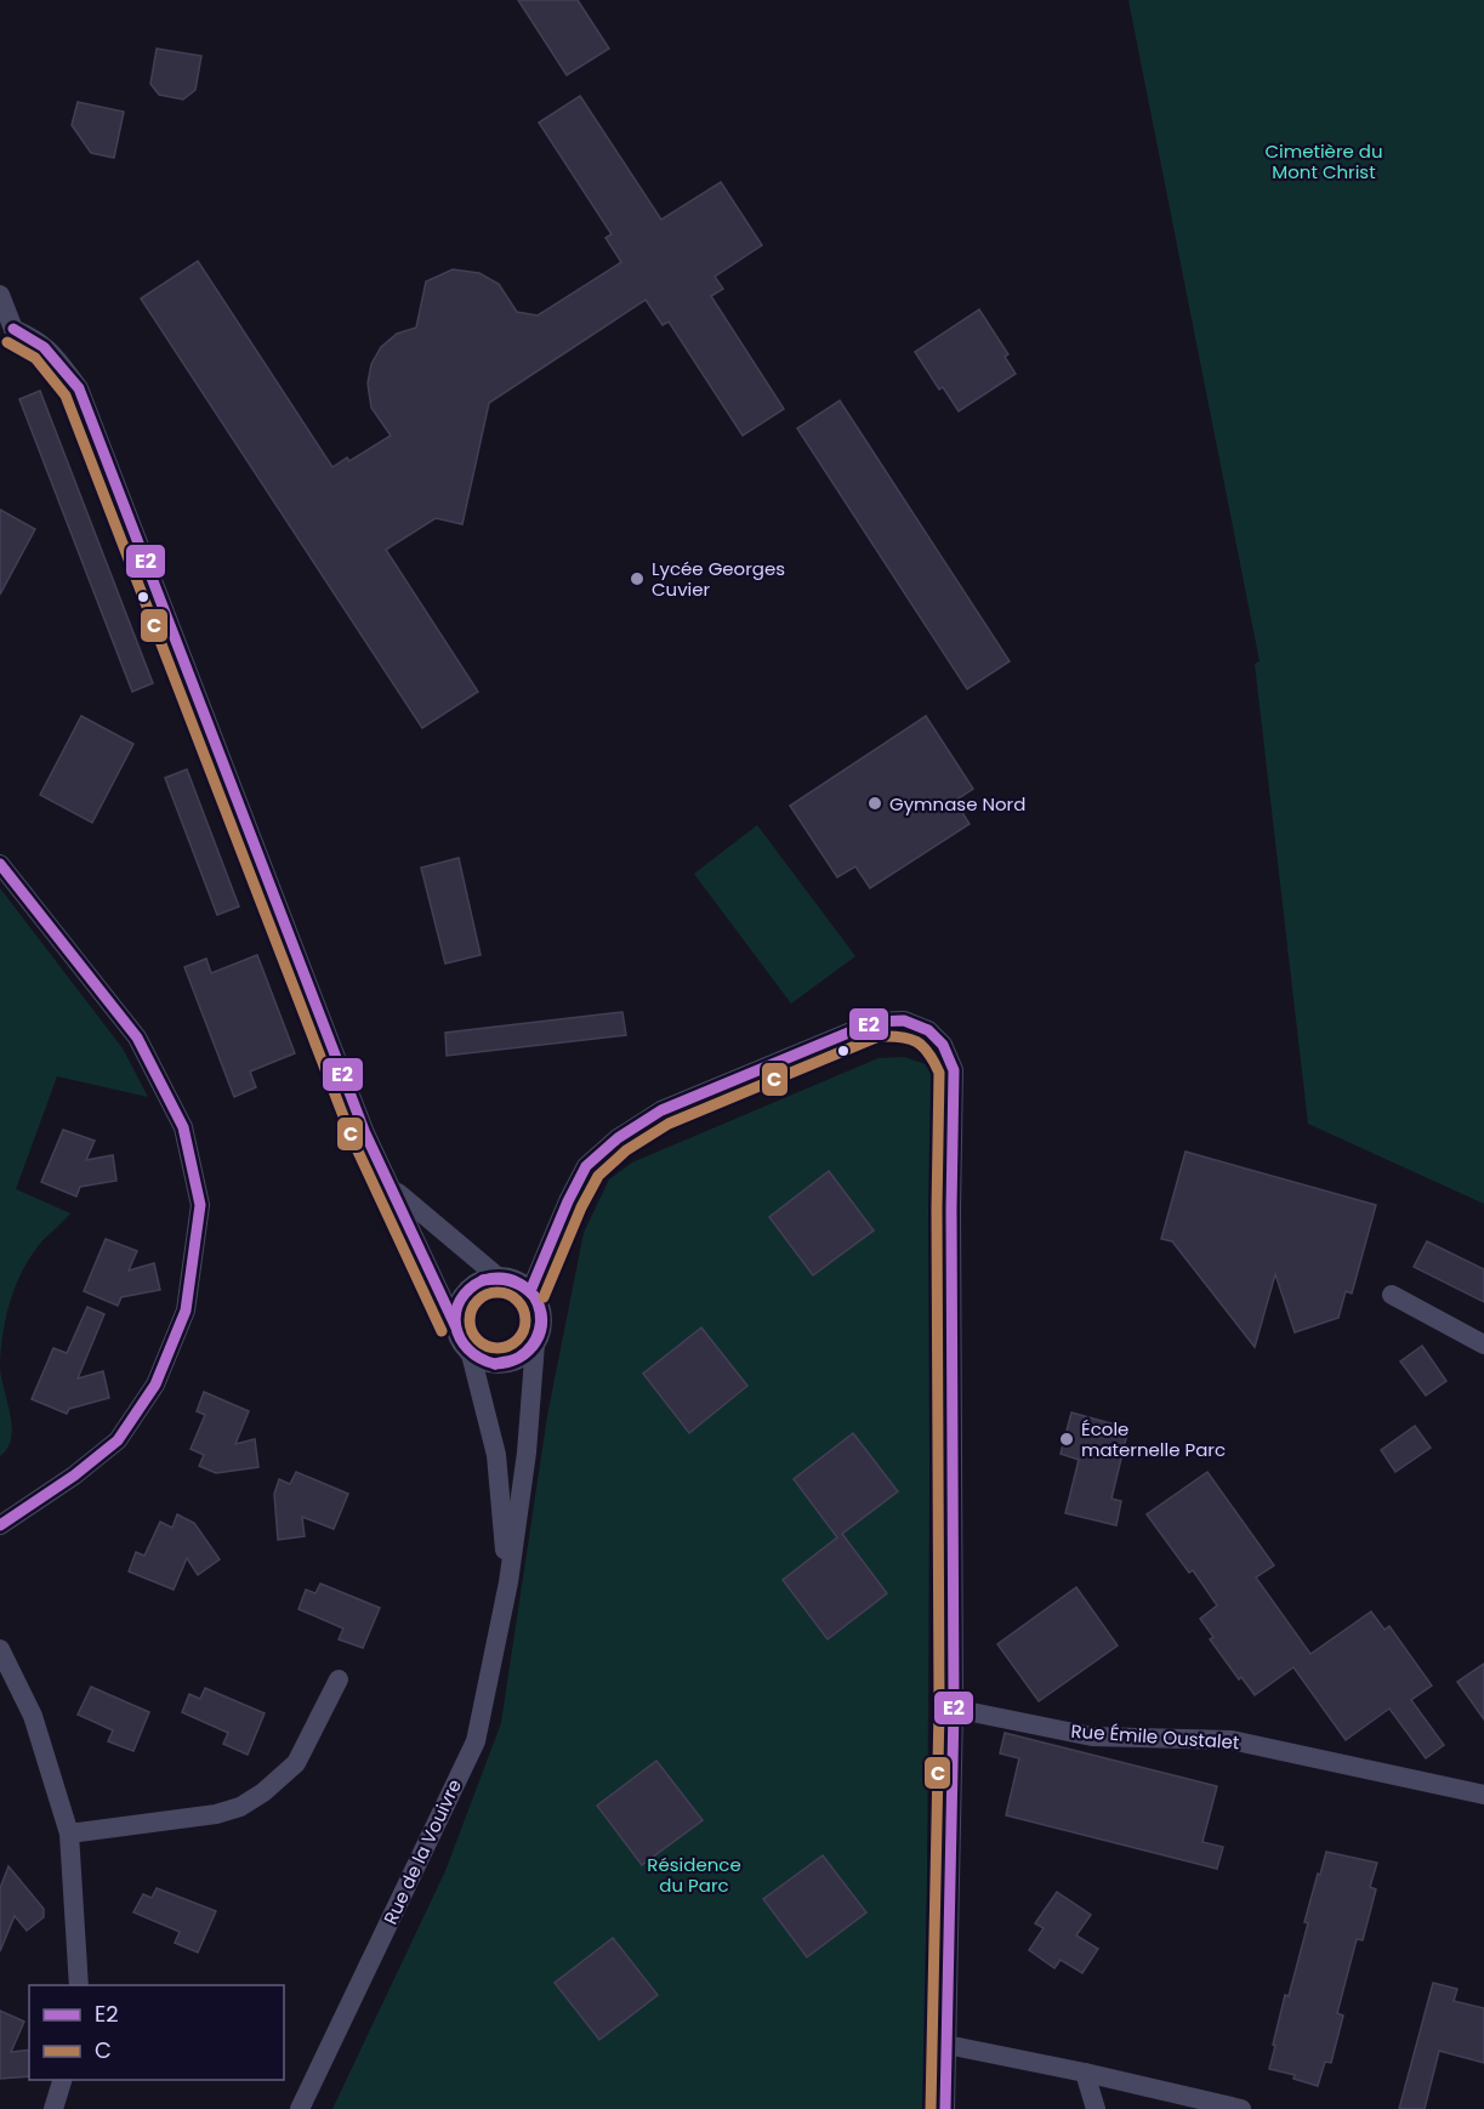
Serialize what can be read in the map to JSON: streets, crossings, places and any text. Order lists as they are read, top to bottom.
{
  "streets": {
    "street": ["Rue Émile Oustalet", "Rue de la Vouivre"]
  },
  "parks": ["Cimetière du Mont Christ", "Résidence du Parc"],
  "places": ["Lycée Georges Cuvier", "Gymnase Nord", "École maternelle Parc"],
  "lines": ["transit line E2", "transit line C"],
  "legend": ["E2", "C"]
}
